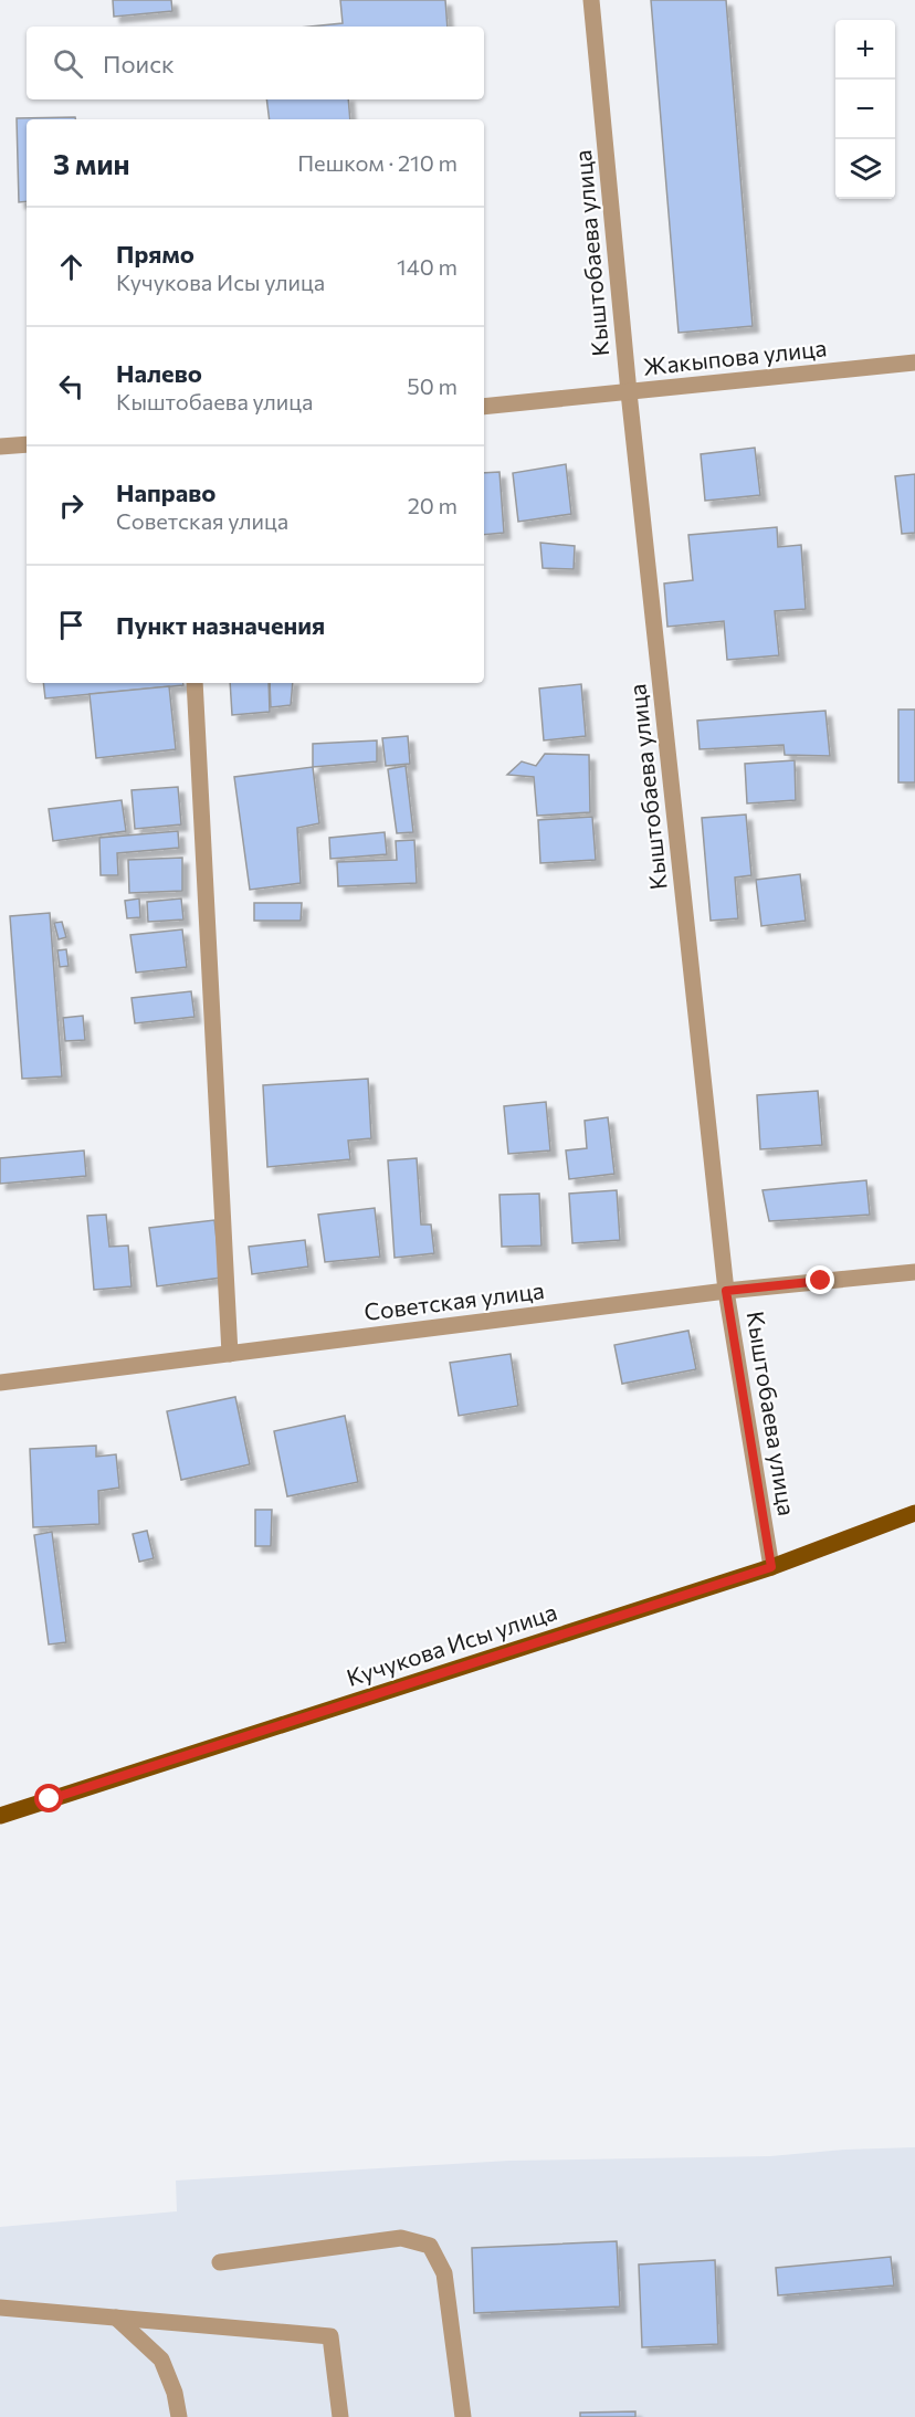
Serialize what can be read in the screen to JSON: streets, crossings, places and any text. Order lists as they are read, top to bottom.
{
  "streets": {
    "main road": ["Кучукова Исы улица"],
    "street": ["Кыштобаева улица", "Жакыпова улица", "Советская улица"]
  },
  "crossings": [
    ["Кыштобаева улица", "Жакыпова улица"],
    ["Кыштобаева улица", "Советская улица"],
    ["Кыштобаева улица", "Кучукова Исы улица"]
  ],
  "page": {
    "map_buttons": ["+", "−"],
    "search": "Поиск",
    "heading": ["3 мин", "Пешком · 210 m"],
    "list": [
      ["Прямо", "Кучукова Исы улица", "140 m"],
      ["Налево", "Кыштобаева улица", "50 m"],
      ["Направо", "Советская улица", "20 m"],
      "Пункт назначения"
    ]
  }
}
